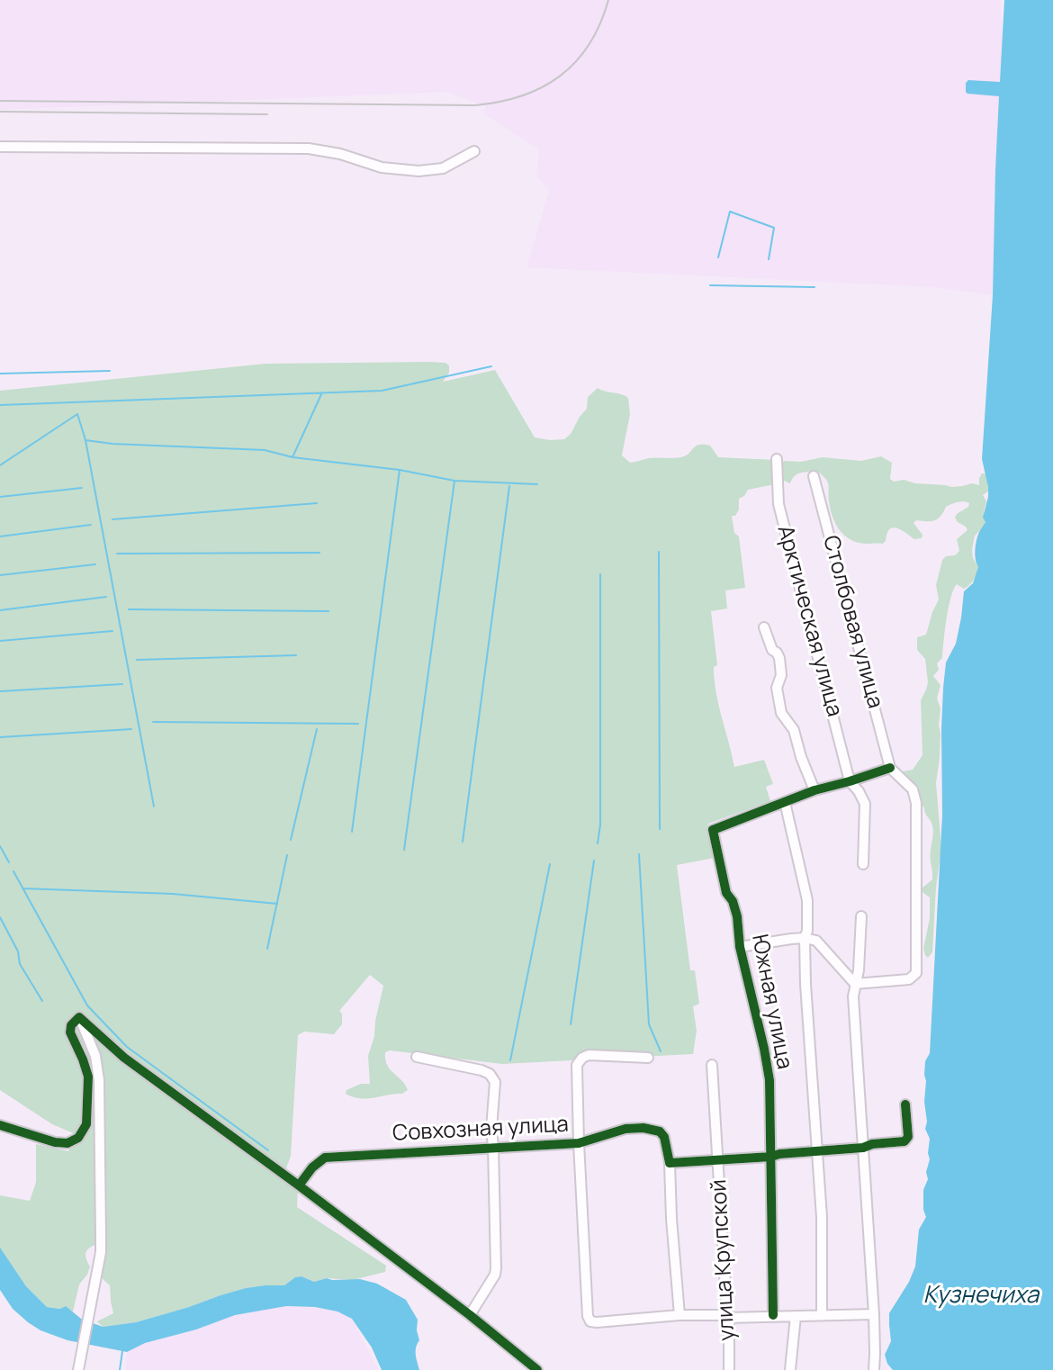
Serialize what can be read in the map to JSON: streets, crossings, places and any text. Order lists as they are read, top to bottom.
{
  "streets": {
    "street": [
      "Арктическая улица",
      "Столбовая улица",
      "Южная улица",
      "Совхозная улица",
      "улица Крупской"
    ]
  },
  "water": ["Кузнечиха"]
}
